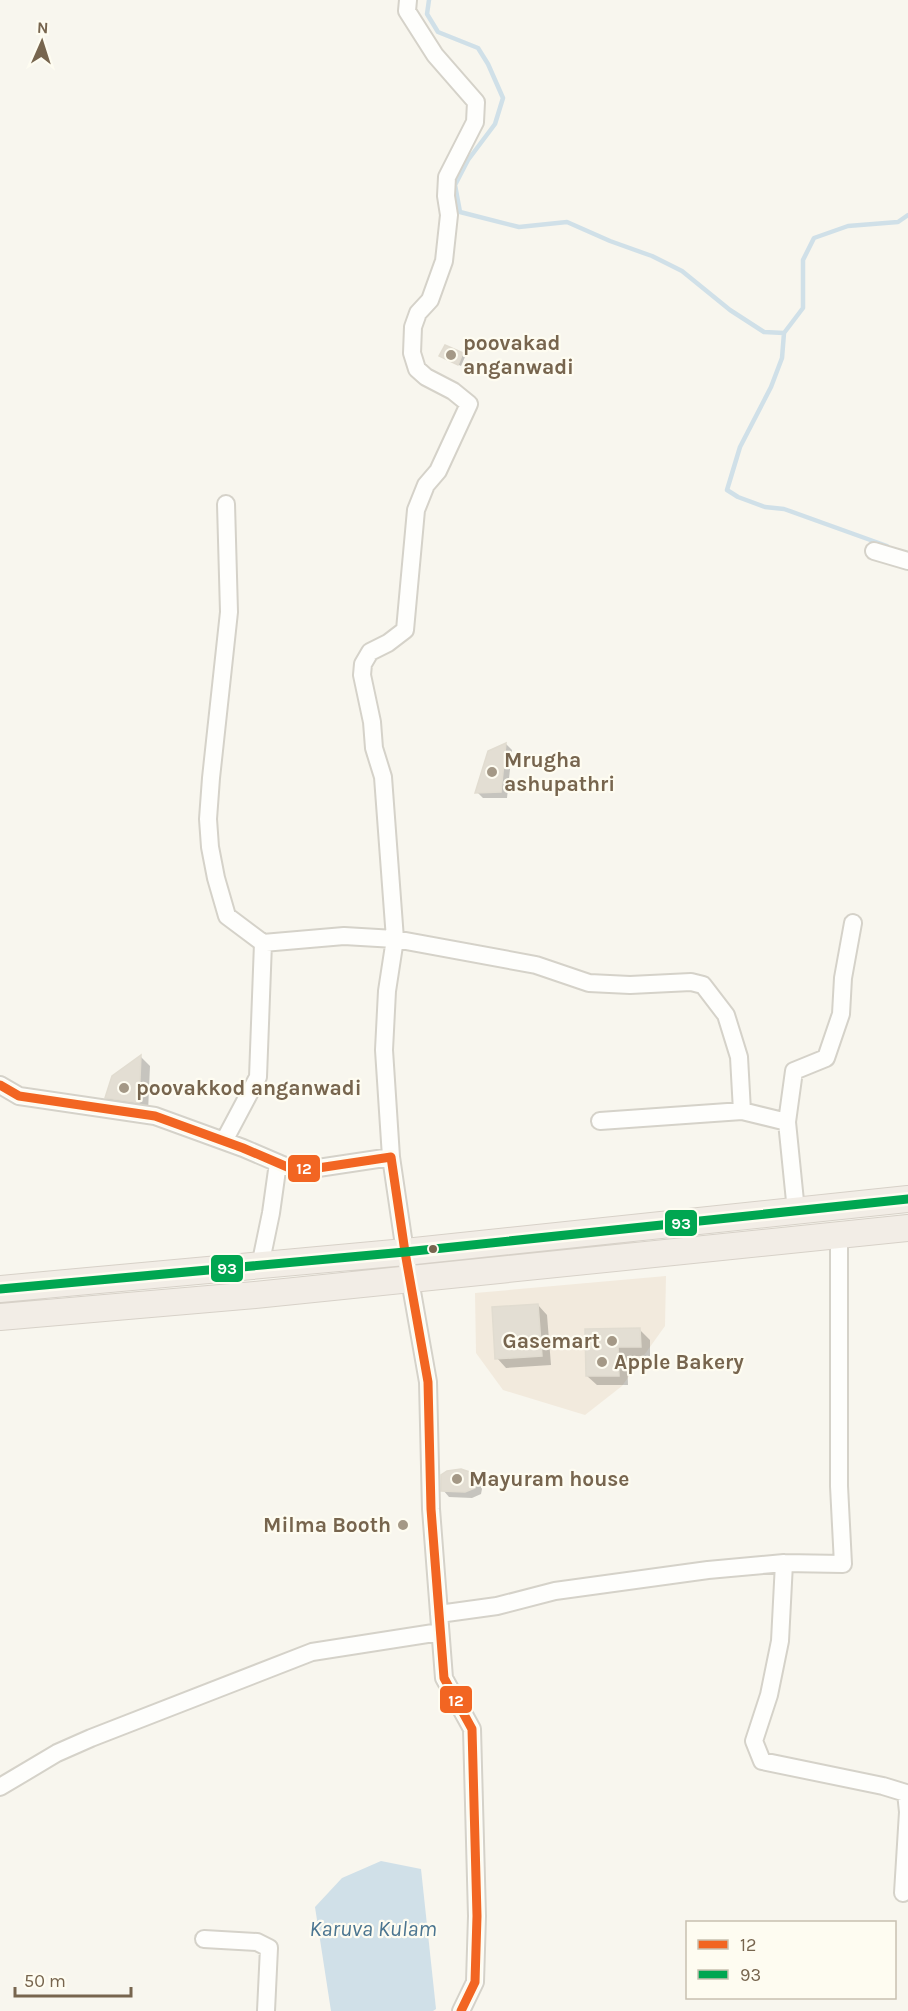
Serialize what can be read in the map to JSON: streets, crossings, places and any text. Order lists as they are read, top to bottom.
{
  "water": ["Karuva Kulam"],
  "places": [
    "poovakad anganwadi",
    "Mrugha ashupathri",
    "poovakkod anganwadi",
    "Gasemart",
    "Apple Bakery",
    "Mayuram house",
    "Milma Booth"
  ],
  "lines": ["transit line 12", "transit line 93"],
  "legend": ["12", "93"],
  "scale_bar": "50 m",
  "north": "top"
}
